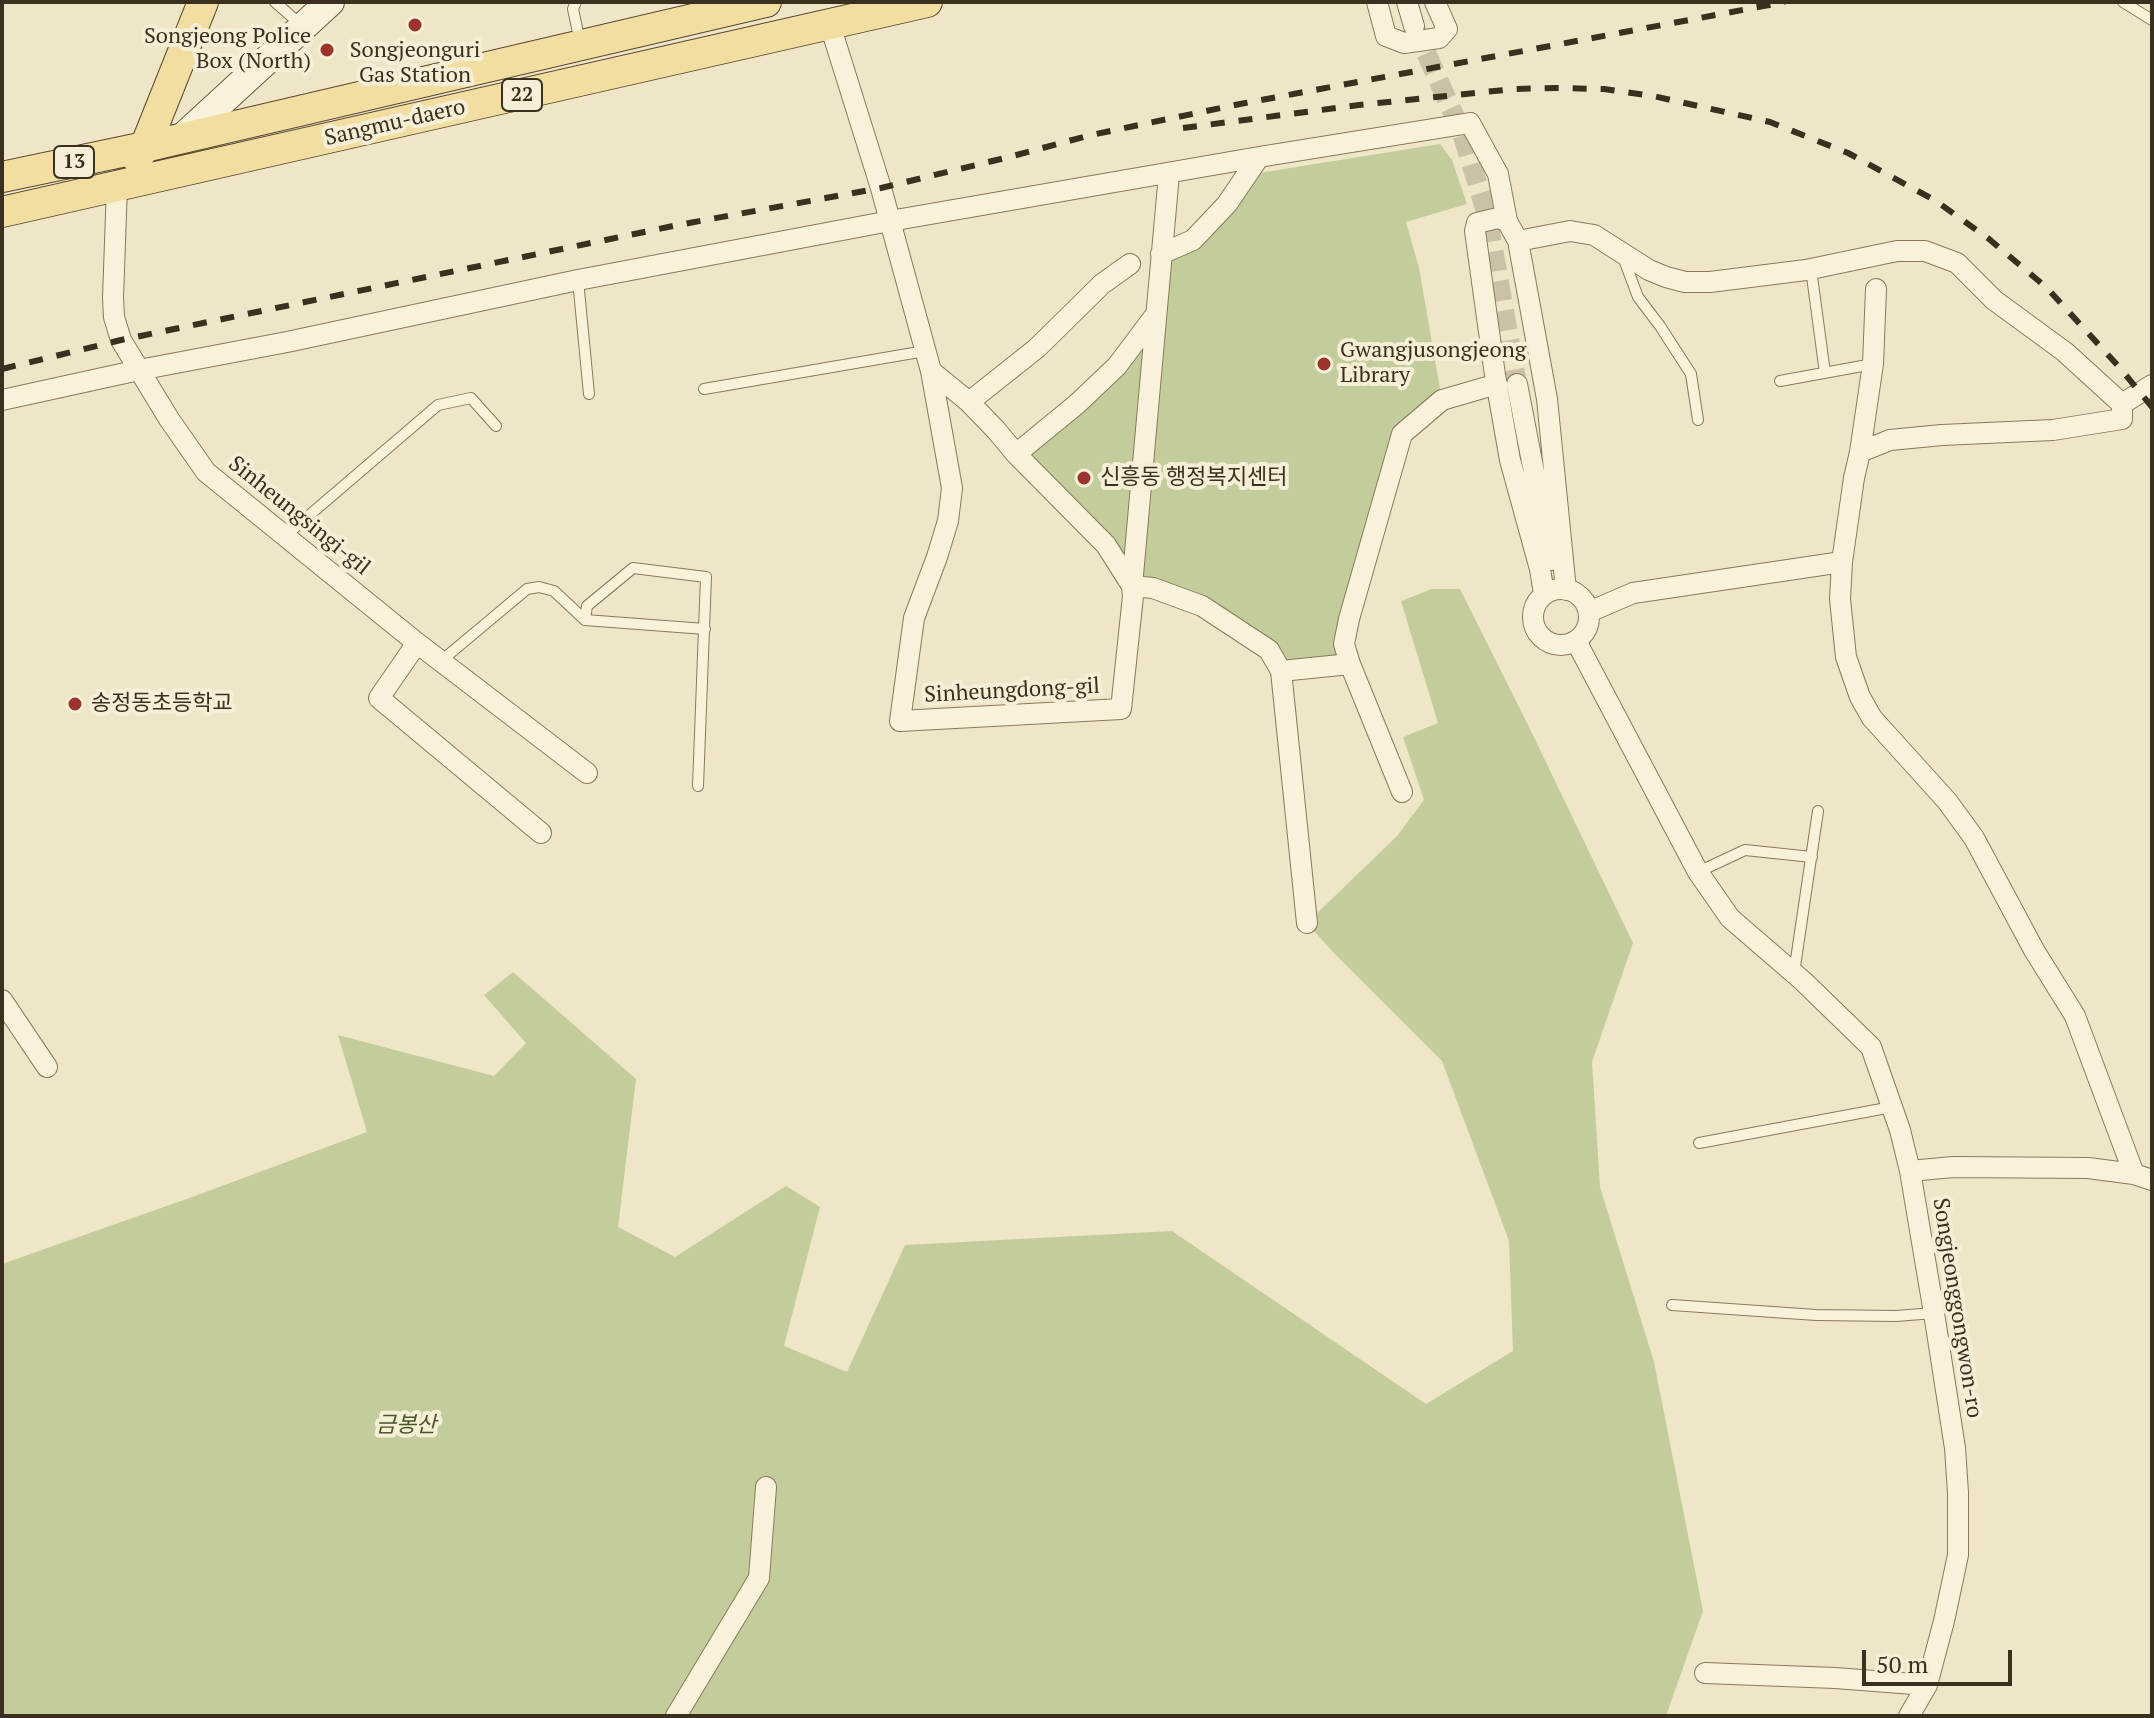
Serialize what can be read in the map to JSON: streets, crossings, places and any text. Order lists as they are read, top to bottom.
{
  "streets": {
    "main road": ["22", "Sangmu-daero", "13"],
    "street": ["Sinheungsingi-gil", "Sinheungdong-gil", "Songjeonggongwon-ro"]
  },
  "crossings": [
    ["Sangmu-daero", "Sinheungsingi-gil"],
    ["Sangmu-daero", "Sinheungdong-gil"]
  ],
  "parks": ["금봉산"],
  "places": [
    "Songjeonguri Gas Station",
    "Songjeong Police Box (North)",
    "Gwangjusongjeong Library",
    "신흥동 행정복지센터",
    "송정동초등학교"
  ],
  "scale_bar": "50 m"
}
